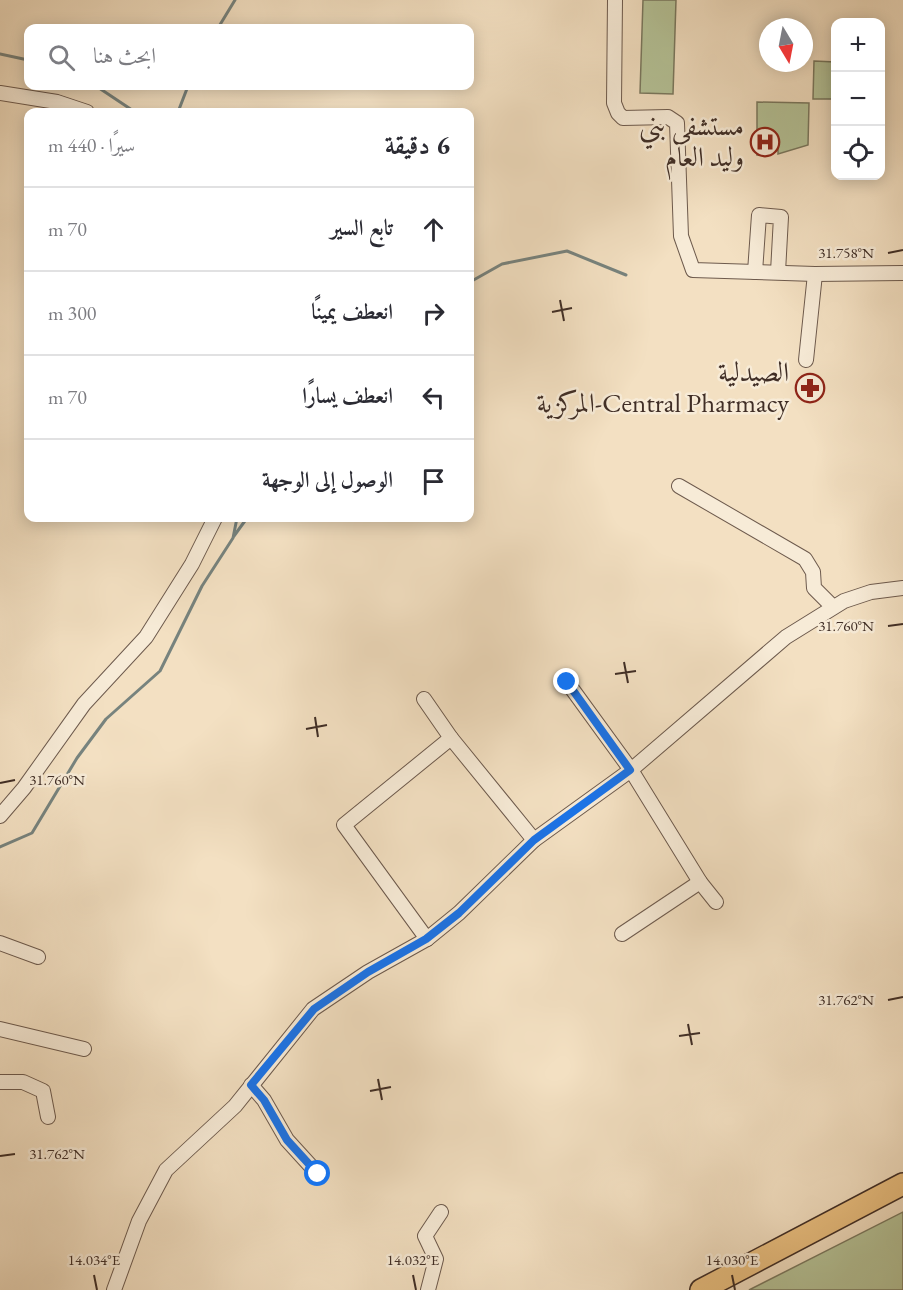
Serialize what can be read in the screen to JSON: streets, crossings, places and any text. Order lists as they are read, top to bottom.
{
  "places": {
    "hospital": ["مستشفى بني وليد العام"],
    "pharmacy": ["الصيدلية المركزية-Central Pharmacy"]
  },
  "north": "bottom",
  "page": {
    "map_buttons": ["+", "−"],
    "search": "ابحث هنا",
    "heading": ["6 دقيقة", "سيرًا · 440 m"],
    "list": [
      ["تابع السير", "70 m"],
      ["انعطف يمينًا", "300 m"],
      ["انعطف يسارًا", "70 m"],
      "الوصول إلى الوجهة"
    ]
  },
  "coordinates": [
    "31.758°N",
    "31.760°N",
    "31.762°N",
    "14.034°E",
    "14.032°E",
    "14.030°E"
  ]
}
